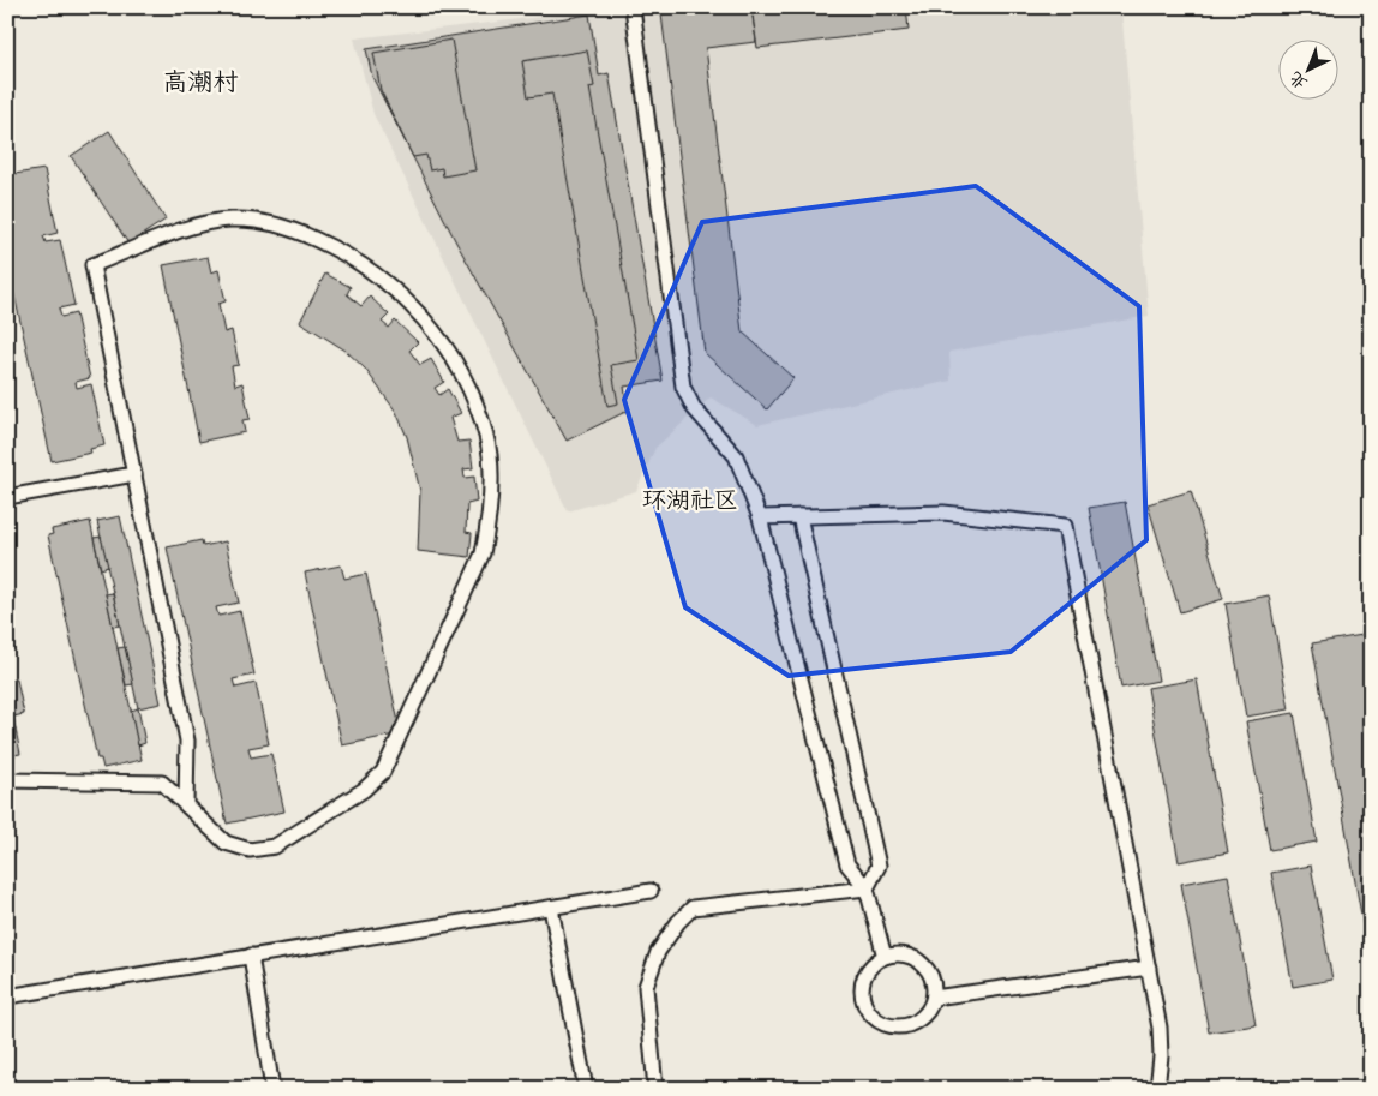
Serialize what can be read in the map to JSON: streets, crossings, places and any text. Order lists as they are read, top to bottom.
{
  "districts": ["高潮村", "环湖社区"],
  "north": "bottom left"
}
